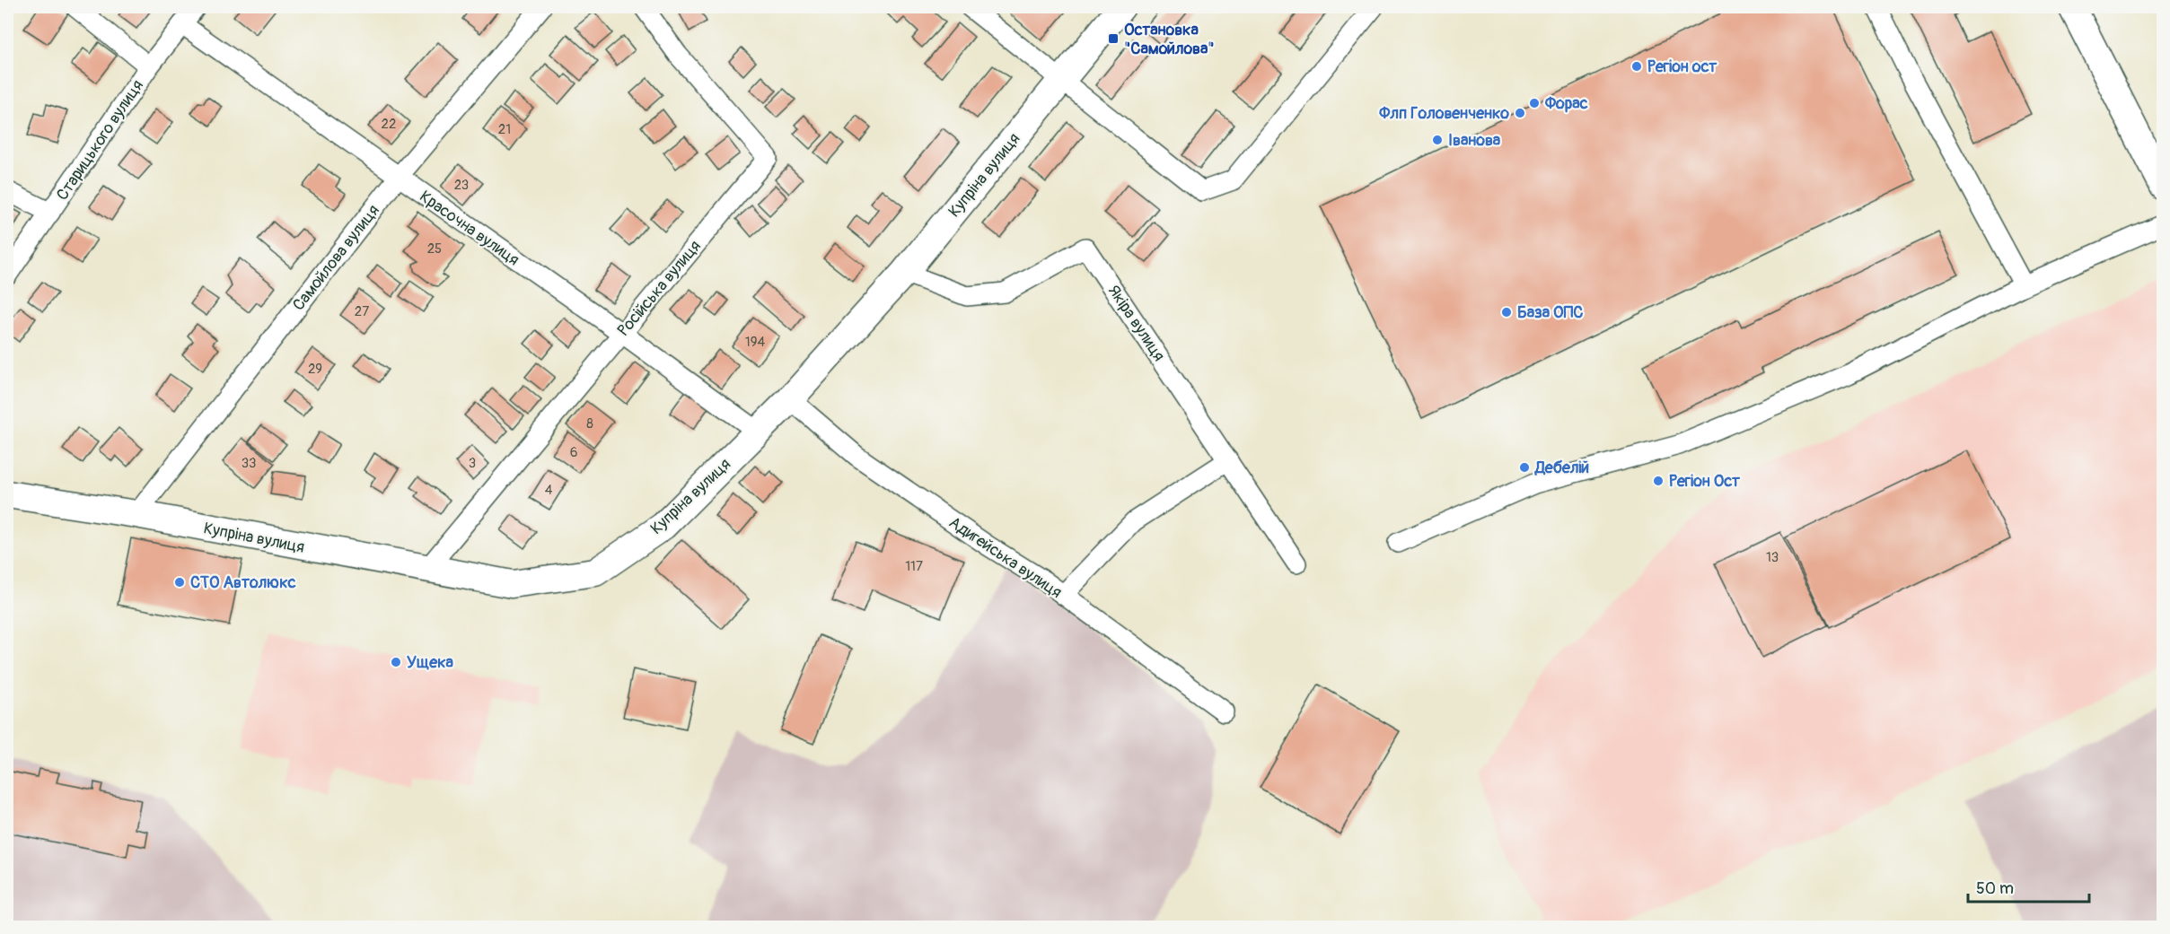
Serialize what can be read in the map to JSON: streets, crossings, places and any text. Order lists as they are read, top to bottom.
{
  "streets": {
    "main road": ["Купріна вулиця"],
    "street": [
      "Старицького вулиця",
      "Красочна вулиця",
      "Самойлова вулиця",
      "Російська вулиця",
      "Якіра вулиця",
      "Адигейська вулиця"
    ]
  },
  "crossings": [
    ["Старицького вулиця", "Красочна вулиця"],
    ["Купріна вулиця", "Красочна вулиця"],
    ["Купріна вулиця", "Самойлова вулиця"],
    ["Купріна вулиця", "Російська вулиця"],
    ["Купріна вулиця", "Якіра вулиця"],
    ["Купріна вулиця", "Адигейська вулиця"],
    ["Красочна вулиця", "Самойлова вулиця"],
    ["Красочна вулиця", "Російська вулиця"]
  ],
  "places": {
    "transit": ["Остановка \"Самойлова\""],
    "other": [
      "Регіон ост",
      "Форас",
      "Флп Головенченко",
      "Іванова",
      "База ОПС",
      "Дебелій",
      "Регіон Ост",
      "СТО Автолюкс",
      "Ущека"
    ]
  },
  "house_numbers": [
    "22",
    "21",
    "23",
    "25",
    "27",
    "194",
    "29",
    "8",
    "6",
    "33",
    "3",
    "4",
    "13",
    "117"
  ],
  "scale_bar": "50 m"
}
